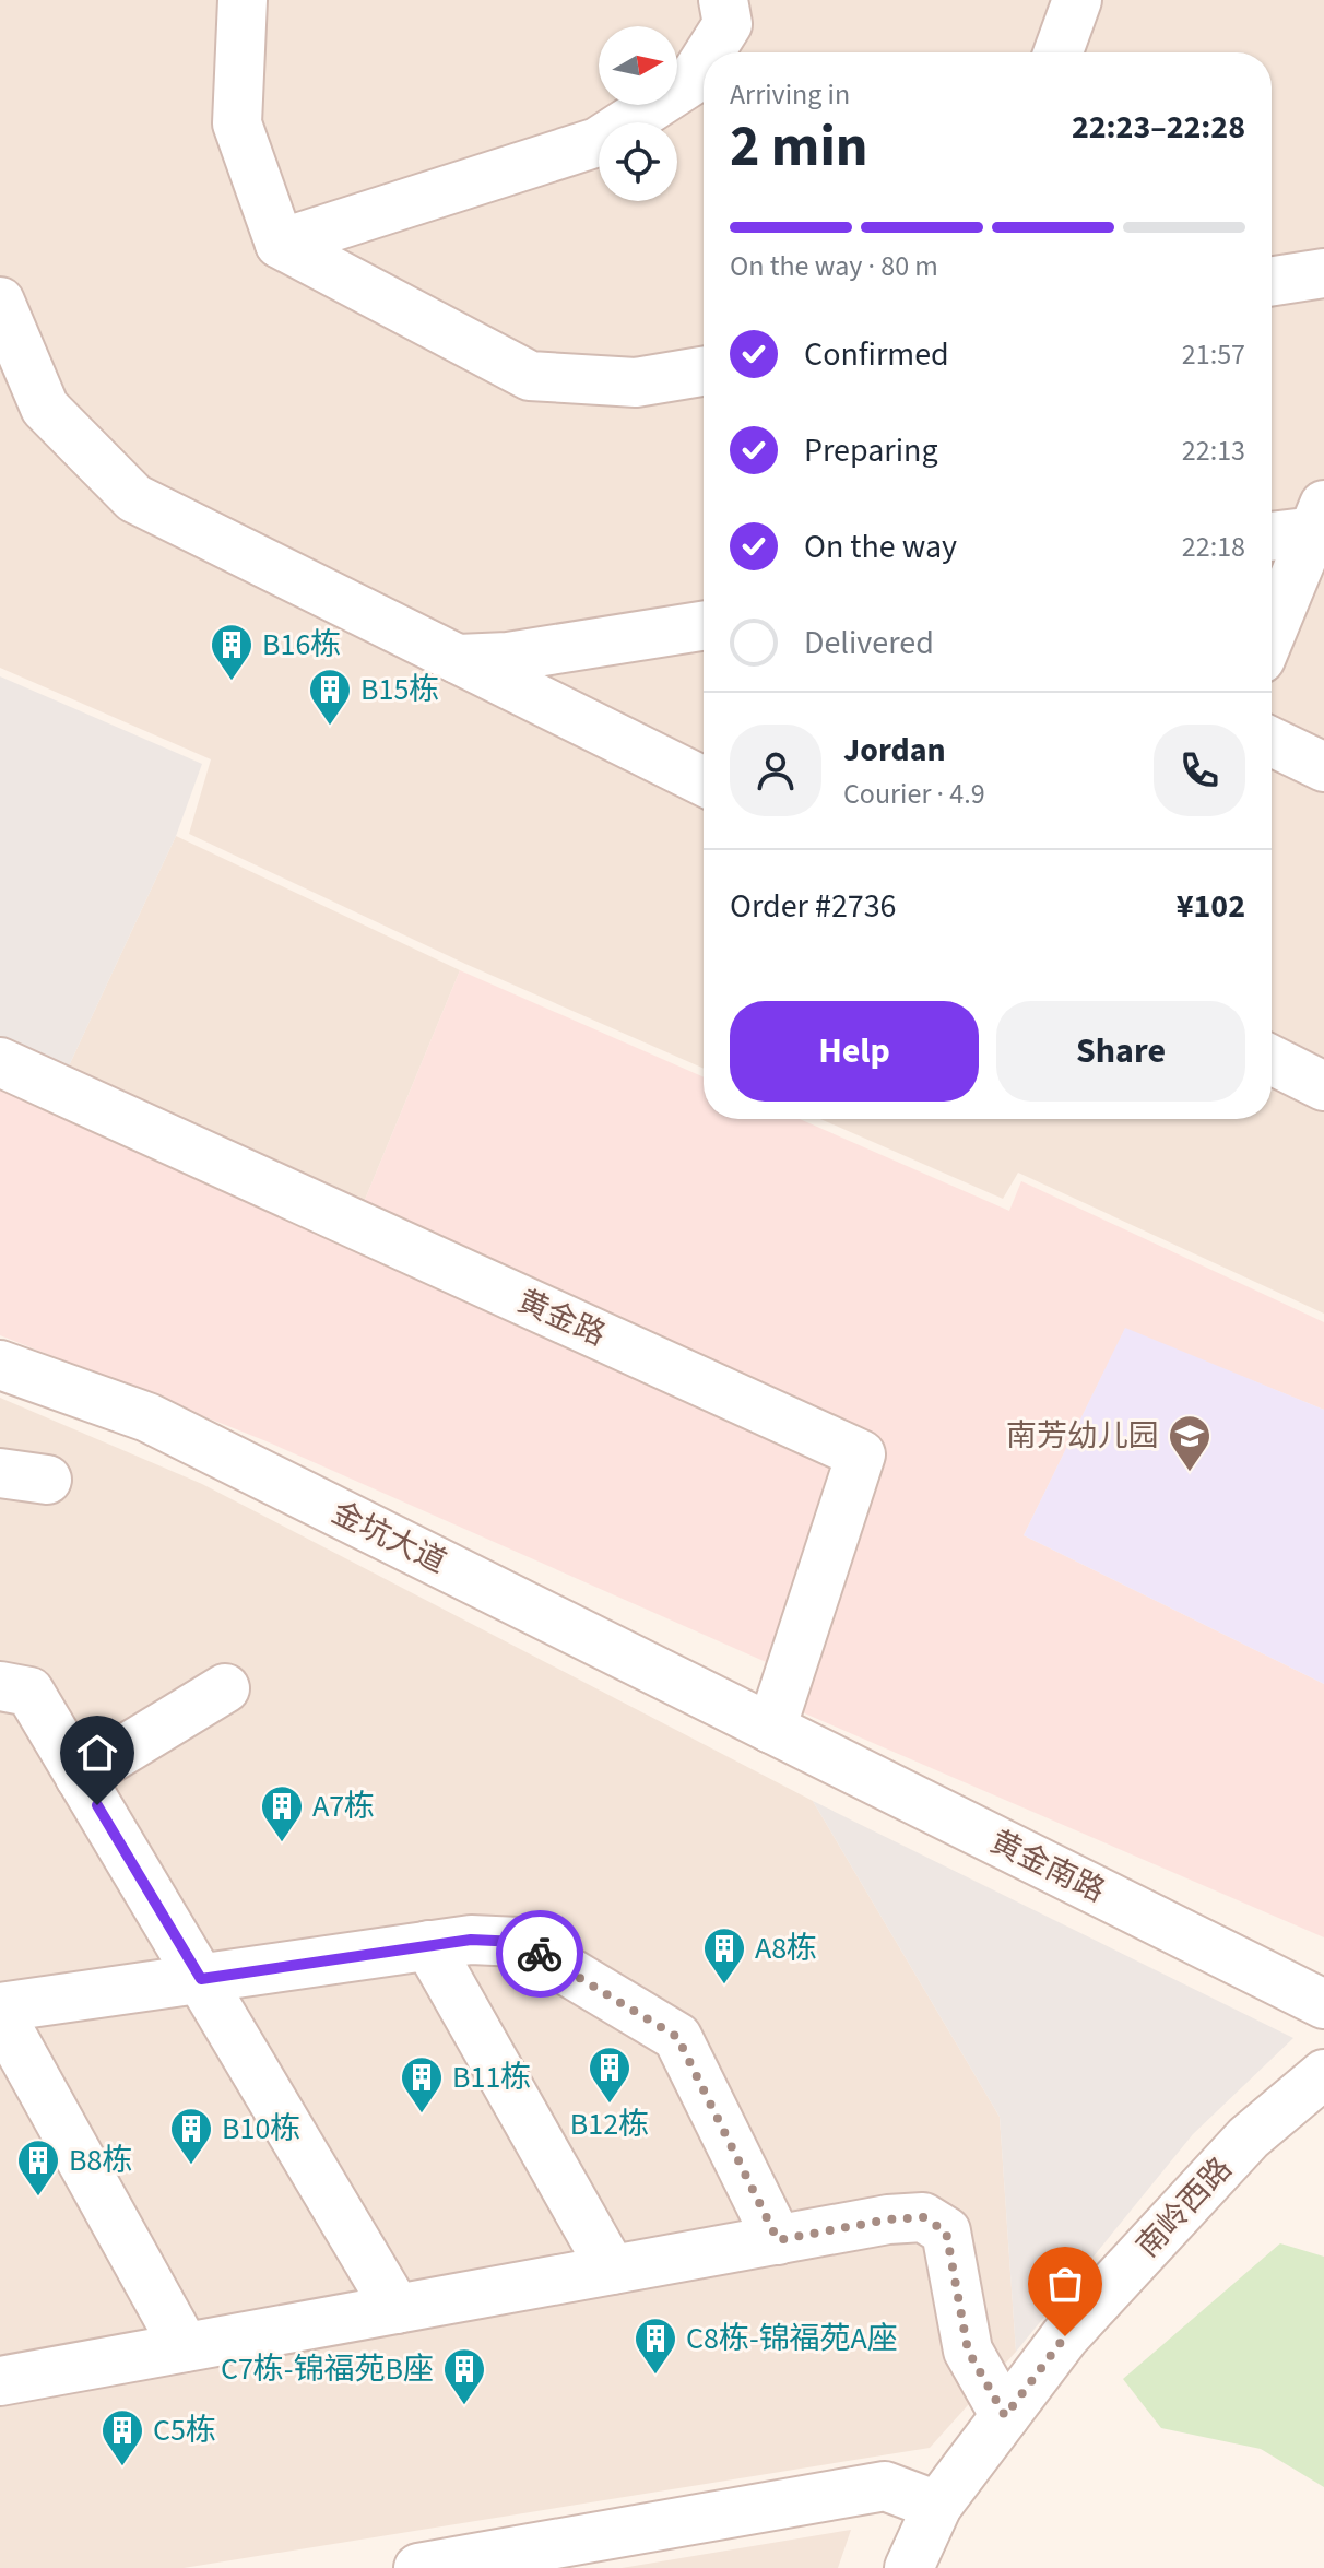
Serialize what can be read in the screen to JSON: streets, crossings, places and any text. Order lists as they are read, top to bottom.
{
  "streets": {
    "street": [
      "黄金路",
      "金坑大道",
      "黄金南路",
      "南岭西路"
    ]
  },
  "crossings": [
    ["黄金路", "金坑大道"],
    ["黄金路", "黄金南路"],
    ["金坑大道", "黄金南路"]
  ],
  "places": {
    "building": [
      "B16栋",
      "B15栋",
      "A7栋",
      "A8栋",
      "B12栋",
      "B11栋",
      "B10栋",
      "B8栋",
      "C8栋-锦福苑A座",
      "C7栋-锦福苑B座",
      "C5栋"
    ],
    "school or university": ["南芳幼儿园"]
  },
  "north": "right",
  "page": {
    "heading": ["2 min", "Arriving in", "22:23–22:28"],
    "panel": [
      "Jordan",
      "Courier · 4.9",
      "Order #2736",
      "¥102"
    ],
    "bar": "On the way · 80 m",
    "list": [
      ["Confirmed", "21:57"],
      ["Preparing", "22:13"],
      ["On the way", "22:18"],
      "Delivered"
    ],
    "buttons": ["Help", "Share"]
  }
}
